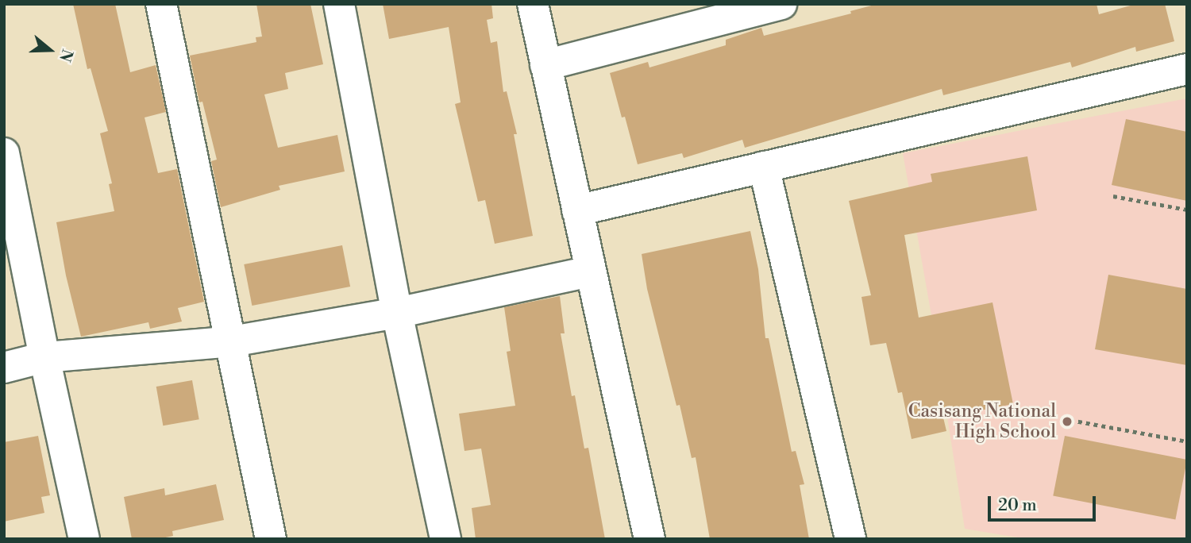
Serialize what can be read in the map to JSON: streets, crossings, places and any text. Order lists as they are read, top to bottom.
{
  "places": ["Casisang National High School"],
  "scale_bar": "20 m",
  "north": "right"
}
